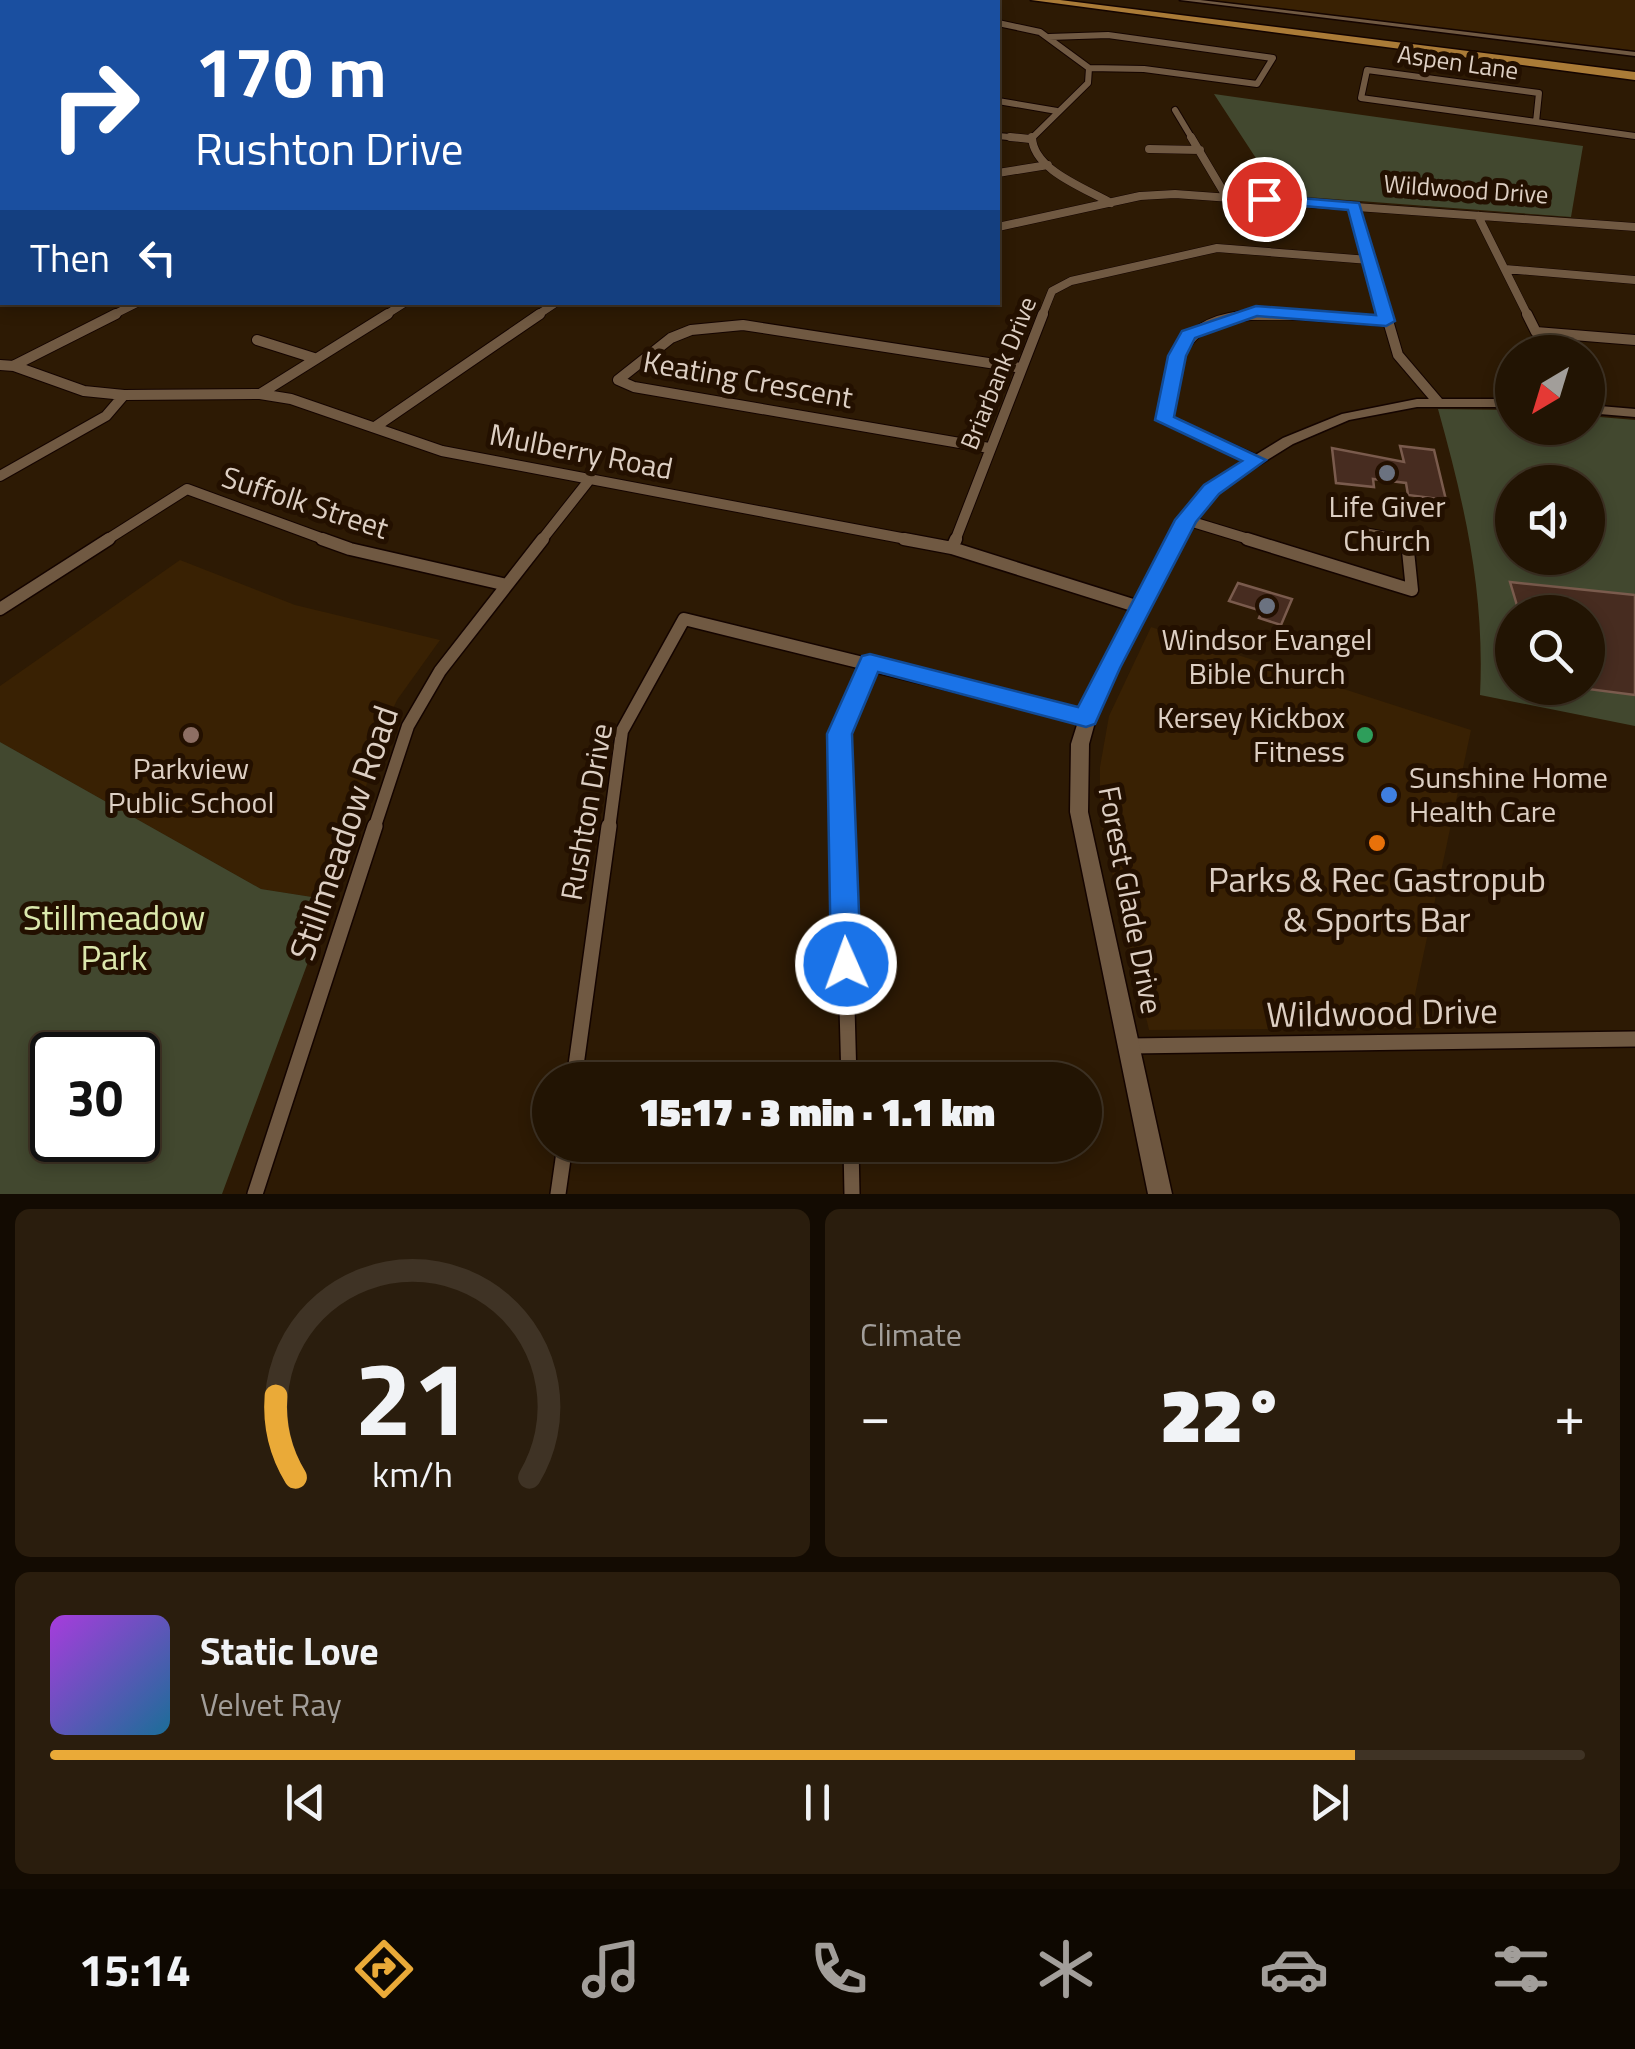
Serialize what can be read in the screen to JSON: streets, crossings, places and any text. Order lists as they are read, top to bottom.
{
  "streets": {
    "street": [
      "Aspen Lane",
      "Wildwood Drive",
      "Briarbank Drive",
      "Keating Crescent",
      "Mulberry Road",
      "Suffolk Street",
      "Rushton Drive",
      "Stillmeadow Road",
      "Forest Glade Drive"
    ]
  },
  "crossings": [
    ["Wildwood Drive", "Forest Glade Drive"],
    ["Briarbank Drive", "Keating Crescent"],
    ["Briarbank Drive", "Mulberry Road"],
    ["Mulberry Road", "Stillmeadow Road"],
    ["Mulberry Road", "Forest Glade Drive"],
    ["Suffolk Street", "Stillmeadow Road"],
    ["Rushton Drive", "Forest Glade Drive"]
  ],
  "parks": ["Stillmeadow Park"],
  "places": [
    "Life Giver Church",
    "Windsor Evangel Bible Church",
    "Parkview Public School",
    "Kersey Kickbox Fitness",
    "Sunshine Home Health Care",
    "Parks & Rec Gastropub & Sports Bar"
  ],
  "north": "bottom left",
  "page": {
    "turn": ["170 m", "Rushton Drive"],
    "then": "Then",
    "limit": "30",
    "trip": "15:17 · 3 min · 1.1 km",
    "tile": "Climate",
    "heat": ["−", "22°", "+"],
    "song": ["Static Love", "Velvet Ray"],
    "tabs": "15:14",
    "gauge": ["21", "km/h"]
  }
}
